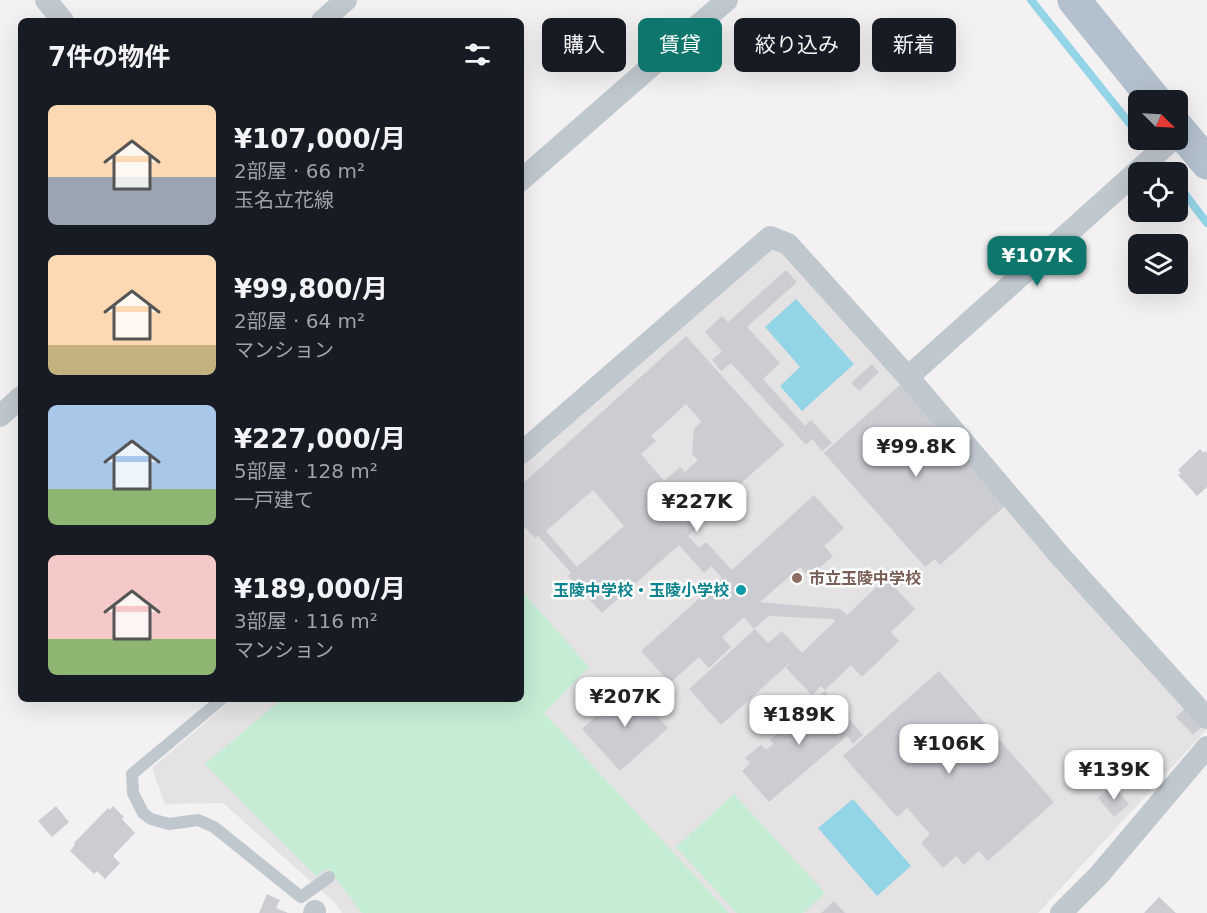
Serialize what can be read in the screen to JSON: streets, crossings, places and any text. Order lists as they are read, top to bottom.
{
  "places": ["市立玉陵中学校", "玉陵中学校・玉陵小学校"],
  "north": "bottom right",
  "page": {
    "chip": [
      "購入",
      "賃貸",
      "絞り込み",
      "新着"
    ],
    "heading": "7件の物件",
    "list": [
      {
        "name": "¥107,000/月",
        "note": "2部屋 · 66 m² · 玉名立花線"
      },
      {
        "name": "¥99,800/月",
        "note": "2部屋 · 64 m² · マンション"
      },
      {
        "name": "¥227,000/月",
        "note": "5部屋 · 128 m² · 一戸建て"
      },
      {
        "name": "¥189,000/月",
        "note": "3部屋 · 116 m² · マンション"
      }
    ],
    "price": [
      "¥107K",
      "¥99.8K",
      "¥227K",
      "¥207K",
      "¥189K",
      "¥106K",
      "¥139K"
    ]
  }
}
